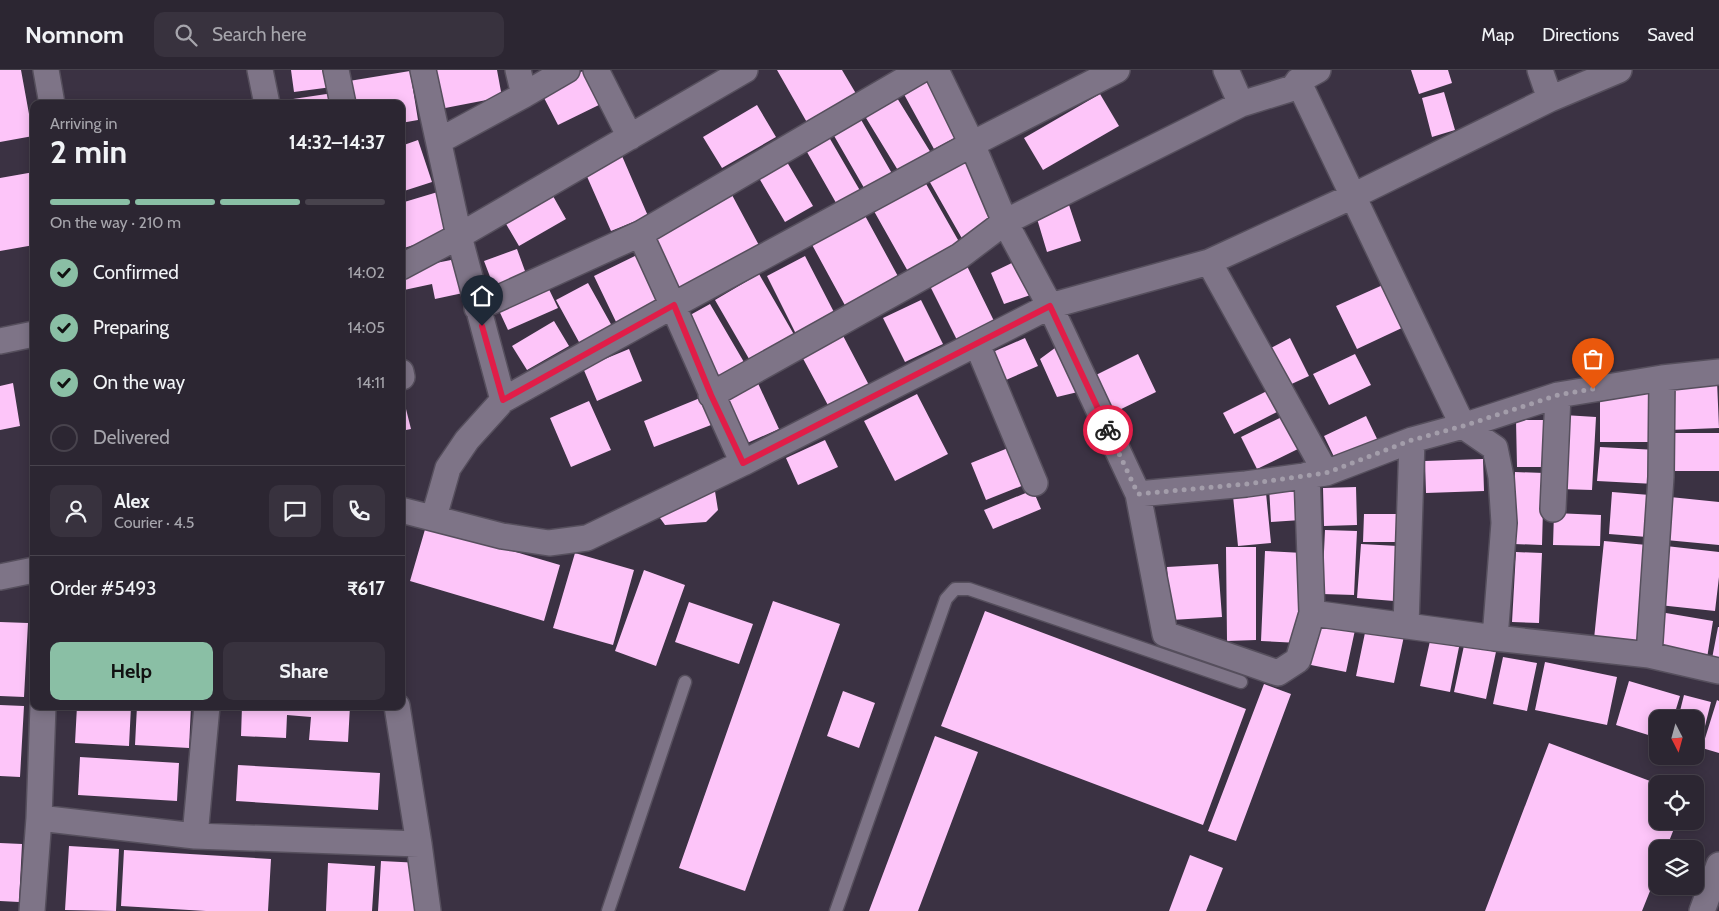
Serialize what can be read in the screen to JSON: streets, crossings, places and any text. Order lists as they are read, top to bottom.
{
  "north": "bottom",
  "page": {
    "header": "Nomnom",
    "search": "Search here",
    "nav": ["Map", "Directions", "Saved"],
    "heading": ["2 min", "Arriving in", "14:32–14:37"],
    "panel": [
      "Alex",
      "Courier · 4.5",
      "Order #5493",
      "₹617"
    ],
    "bar": "On the way · 210 m",
    "list": [
      ["Confirmed", "14:02"],
      ["Preparing", "14:05"],
      ["On the way", "14:11"],
      "Delivered"
    ],
    "buttons": ["Help", "Share"]
  }
}
